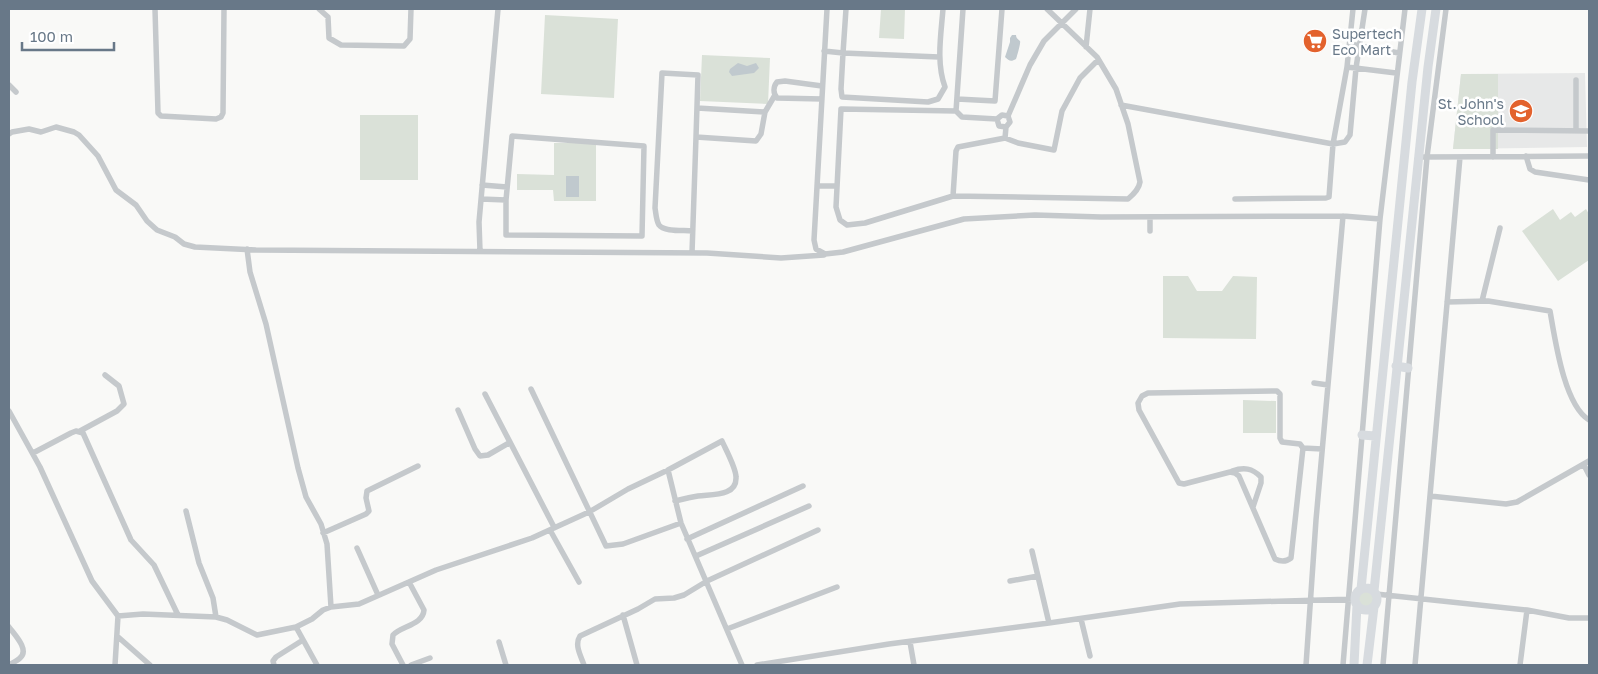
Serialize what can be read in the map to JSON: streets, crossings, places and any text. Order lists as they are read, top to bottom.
{
  "places": {
    "supermarket": ["Supertech Eco Mart"],
    "school or university": ["St. John's School"]
  },
  "scale_bar": "100 m"
}
